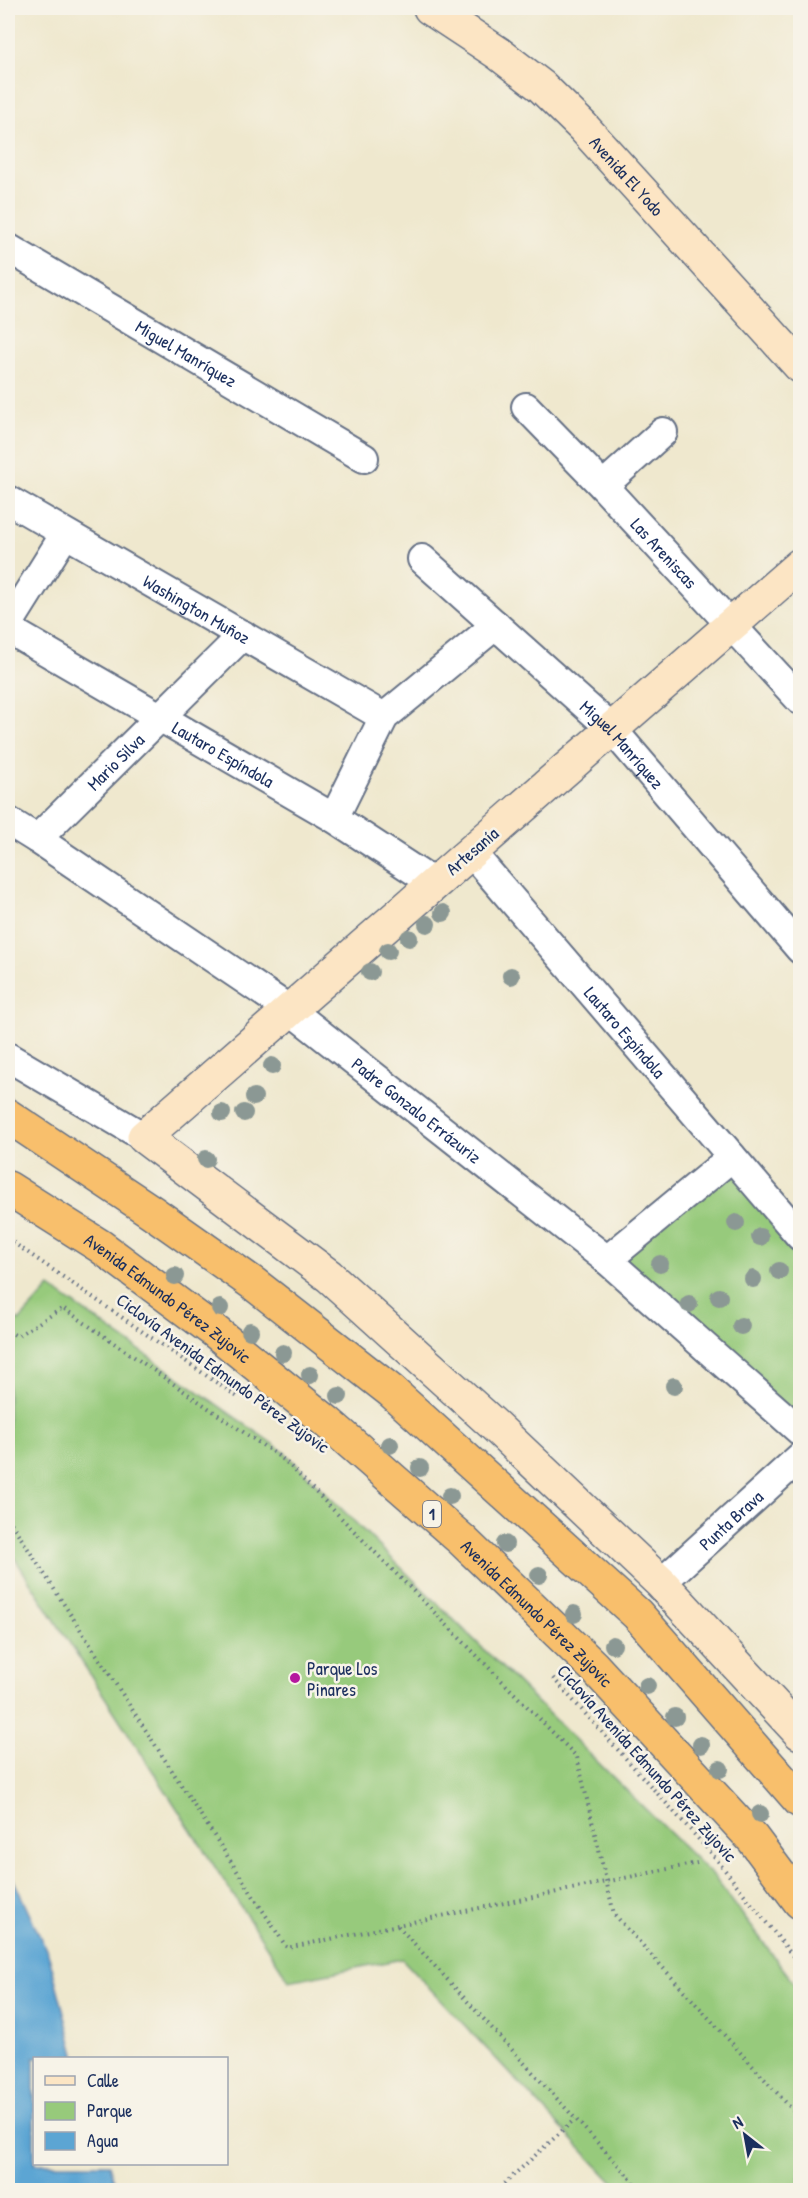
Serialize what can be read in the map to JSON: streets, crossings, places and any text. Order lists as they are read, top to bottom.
{
  "streets": {
    "highway": ["Avenida Edmundo Pérez Zujovic", "1"],
    "street": [
      "Avenida El Yodo",
      "Miguel Manríquez",
      "Las Areniscas",
      "Washington Muñoz",
      "Lautaro Espíndola",
      "Mario Silva",
      "Artesanía",
      "Padre Gonzalo Errázuriz",
      "Punta Brava"
    ],
    "path": ["Ciclovía Avenida Edmundo Pérez Zujovic"]
  },
  "crossings": [
    ["Miguel Manríquez", "Artesanía"],
    ["Las Areniscas", "Artesanía"],
    ["Washington Muñoz", "Mario Silva"],
    ["Lautaro Espíndola", "Mario Silva"],
    ["Lautaro Espíndola", "Artesanía"],
    ["Mario Silva", "Padre Gonzalo Errázuriz"],
    ["Artesanía", "Padre Gonzalo Errázuriz"]
  ],
  "places": ["Parque Los Pinares"],
  "legend": ["Calle", "Parque", "Agua"],
  "north": "top left"
}
